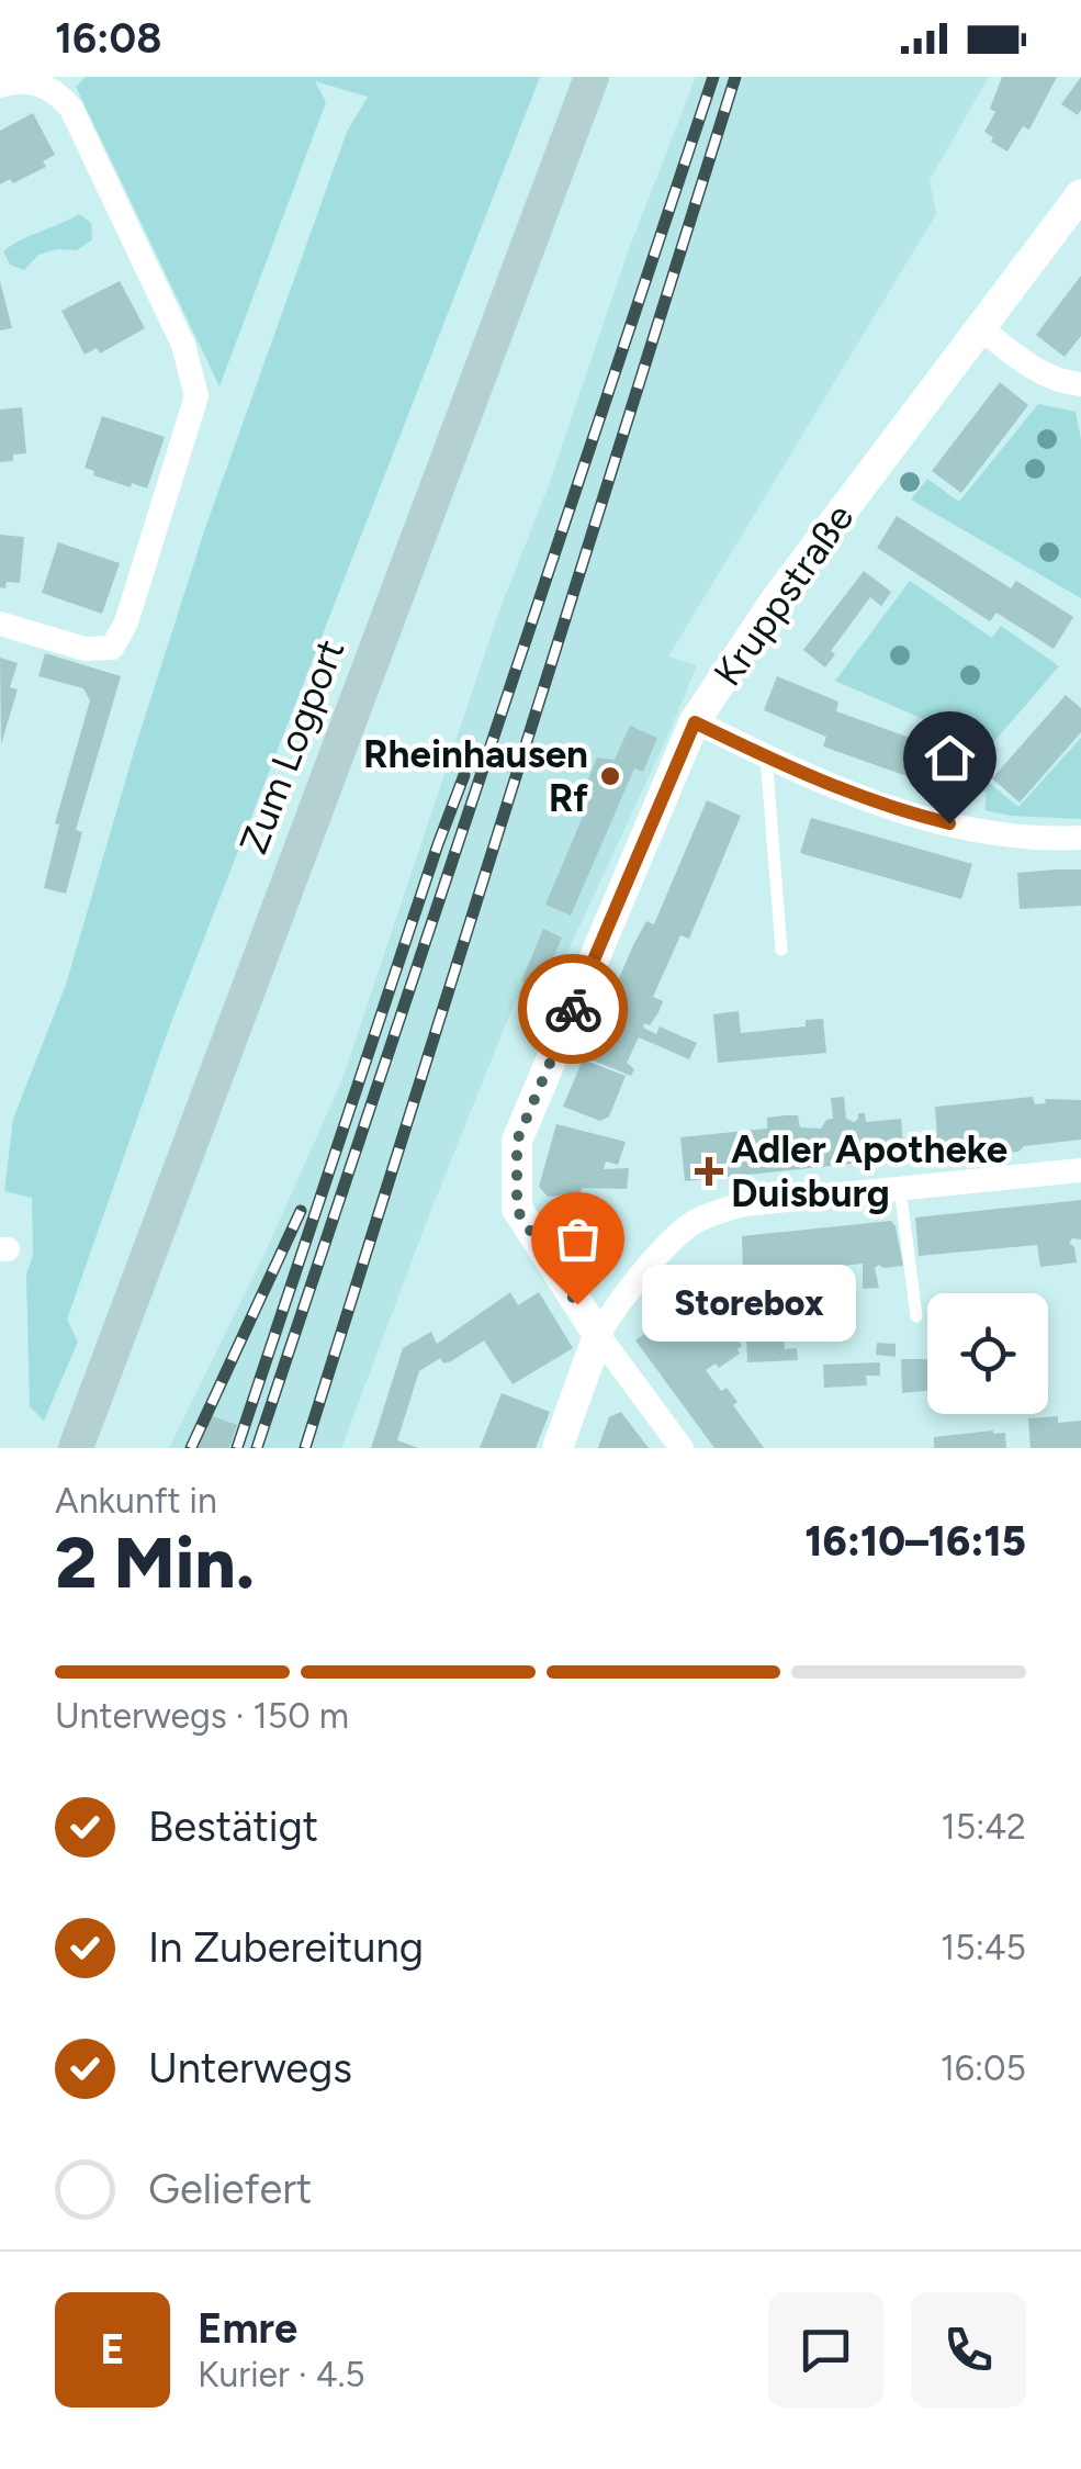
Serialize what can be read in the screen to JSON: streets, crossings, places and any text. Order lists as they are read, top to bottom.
{
  "streets": {
    "main road": ["Zum Logport"],
    "street": ["Kruppstraße"]
  },
  "places": {
    "other": ["Rheinhausen Rf", "Storebox"],
    "health": ["Adler Apotheke Duisburg"]
  },
  "page": {
    "status": "16:08",
    "bubble": "Storebox",
    "heading": ["2 Min.", "Ankunft in", "16:10–16:15"],
    "panel": ["Emre", "Kurier · 4.5"],
    "bar": "Unterwegs · 150 m",
    "list": [
      ["Bestätigt", "15:42"],
      ["In Zubereitung", "15:45"],
      ["Unterwegs", "16:05"],
      "Geliefert"
    ],
    "round": "E"
  }
}
